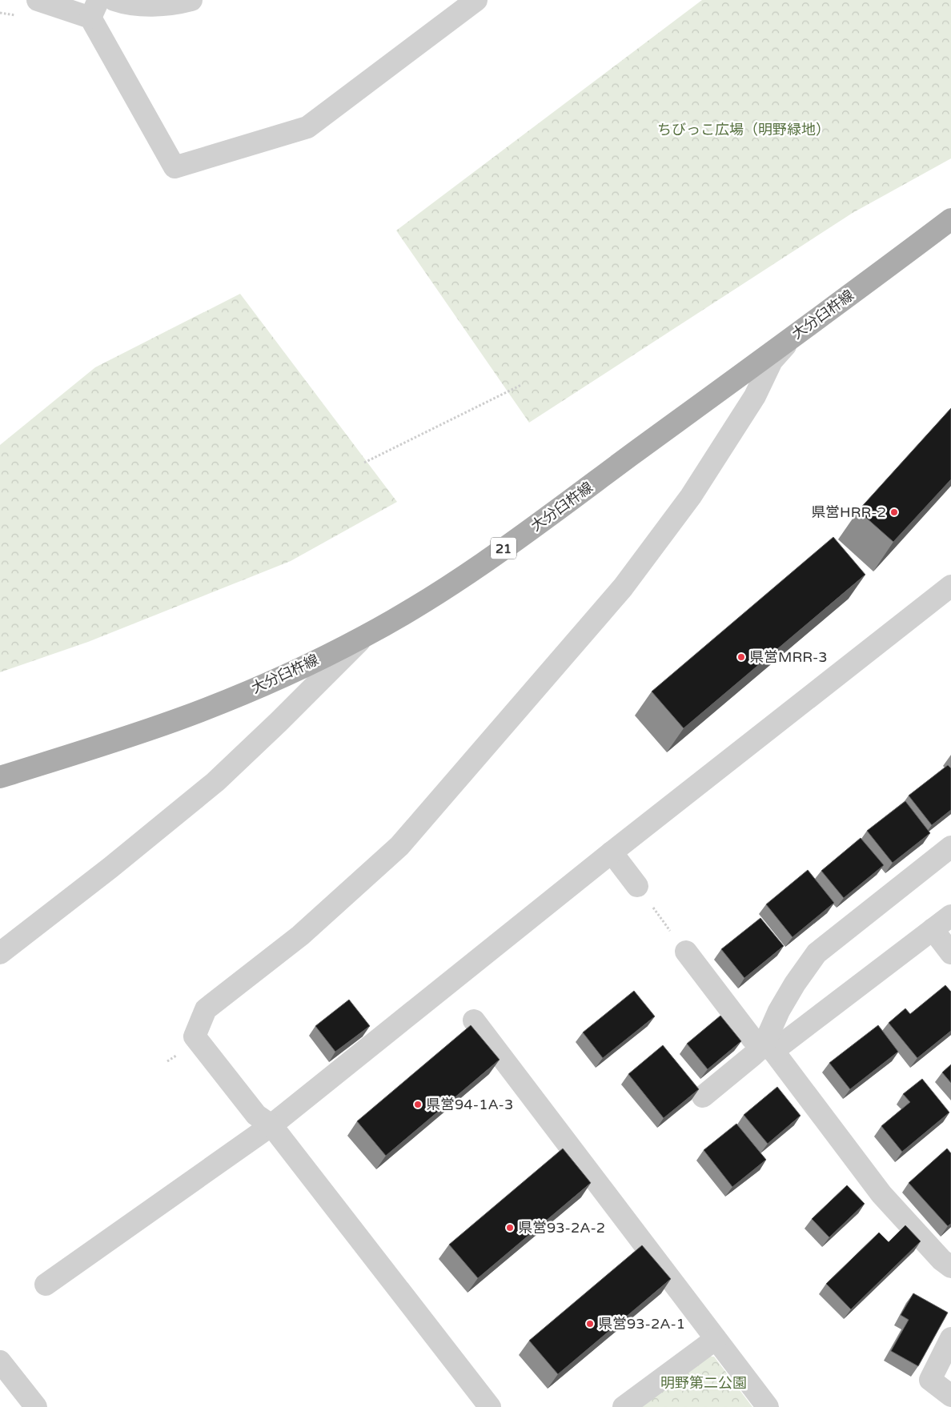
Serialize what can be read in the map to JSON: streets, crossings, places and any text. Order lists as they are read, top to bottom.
{
  "streets": {
    "main road": ["大分臼杵線", "21"]
  },
  "parks": ["ちびっこ広場（明野緑地）", "明野第二公園"],
  "places": [
    "県営HRR-2",
    "県営MRR-3",
    "県営94-1A-3",
    "県営93-2A-2",
    "県営93-2A-1"
  ]
}
